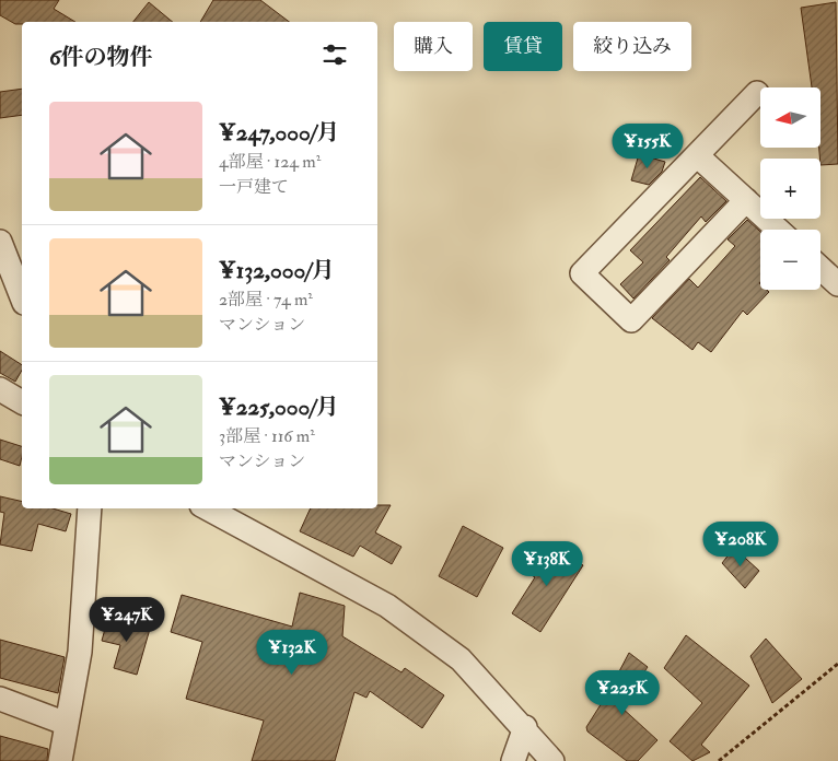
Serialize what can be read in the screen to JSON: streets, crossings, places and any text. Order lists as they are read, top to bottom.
{
  "north": "left",
  "page": {
    "chip": ["購入", "賃貸", "絞り込み"],
    "heading": "6件の物件",
    "map_buttons": ["+", "−"],
    "list": [
      {
        "name": "¥247,000/月",
        "note": "4部屋 · 124 m² · 一戸建て"
      },
      {
        "name": "¥132,000/月",
        "note": "2部屋 · 74 m² · マンション"
      },
      {
        "name": "¥225,000/月",
        "note": "3部屋 · 116 m² · マンション"
      }
    ],
    "price": [
      "¥155K",
      "¥208K",
      "¥138K",
      "¥247K",
      "¥132K",
      "¥225K"
    ]
  }
}
